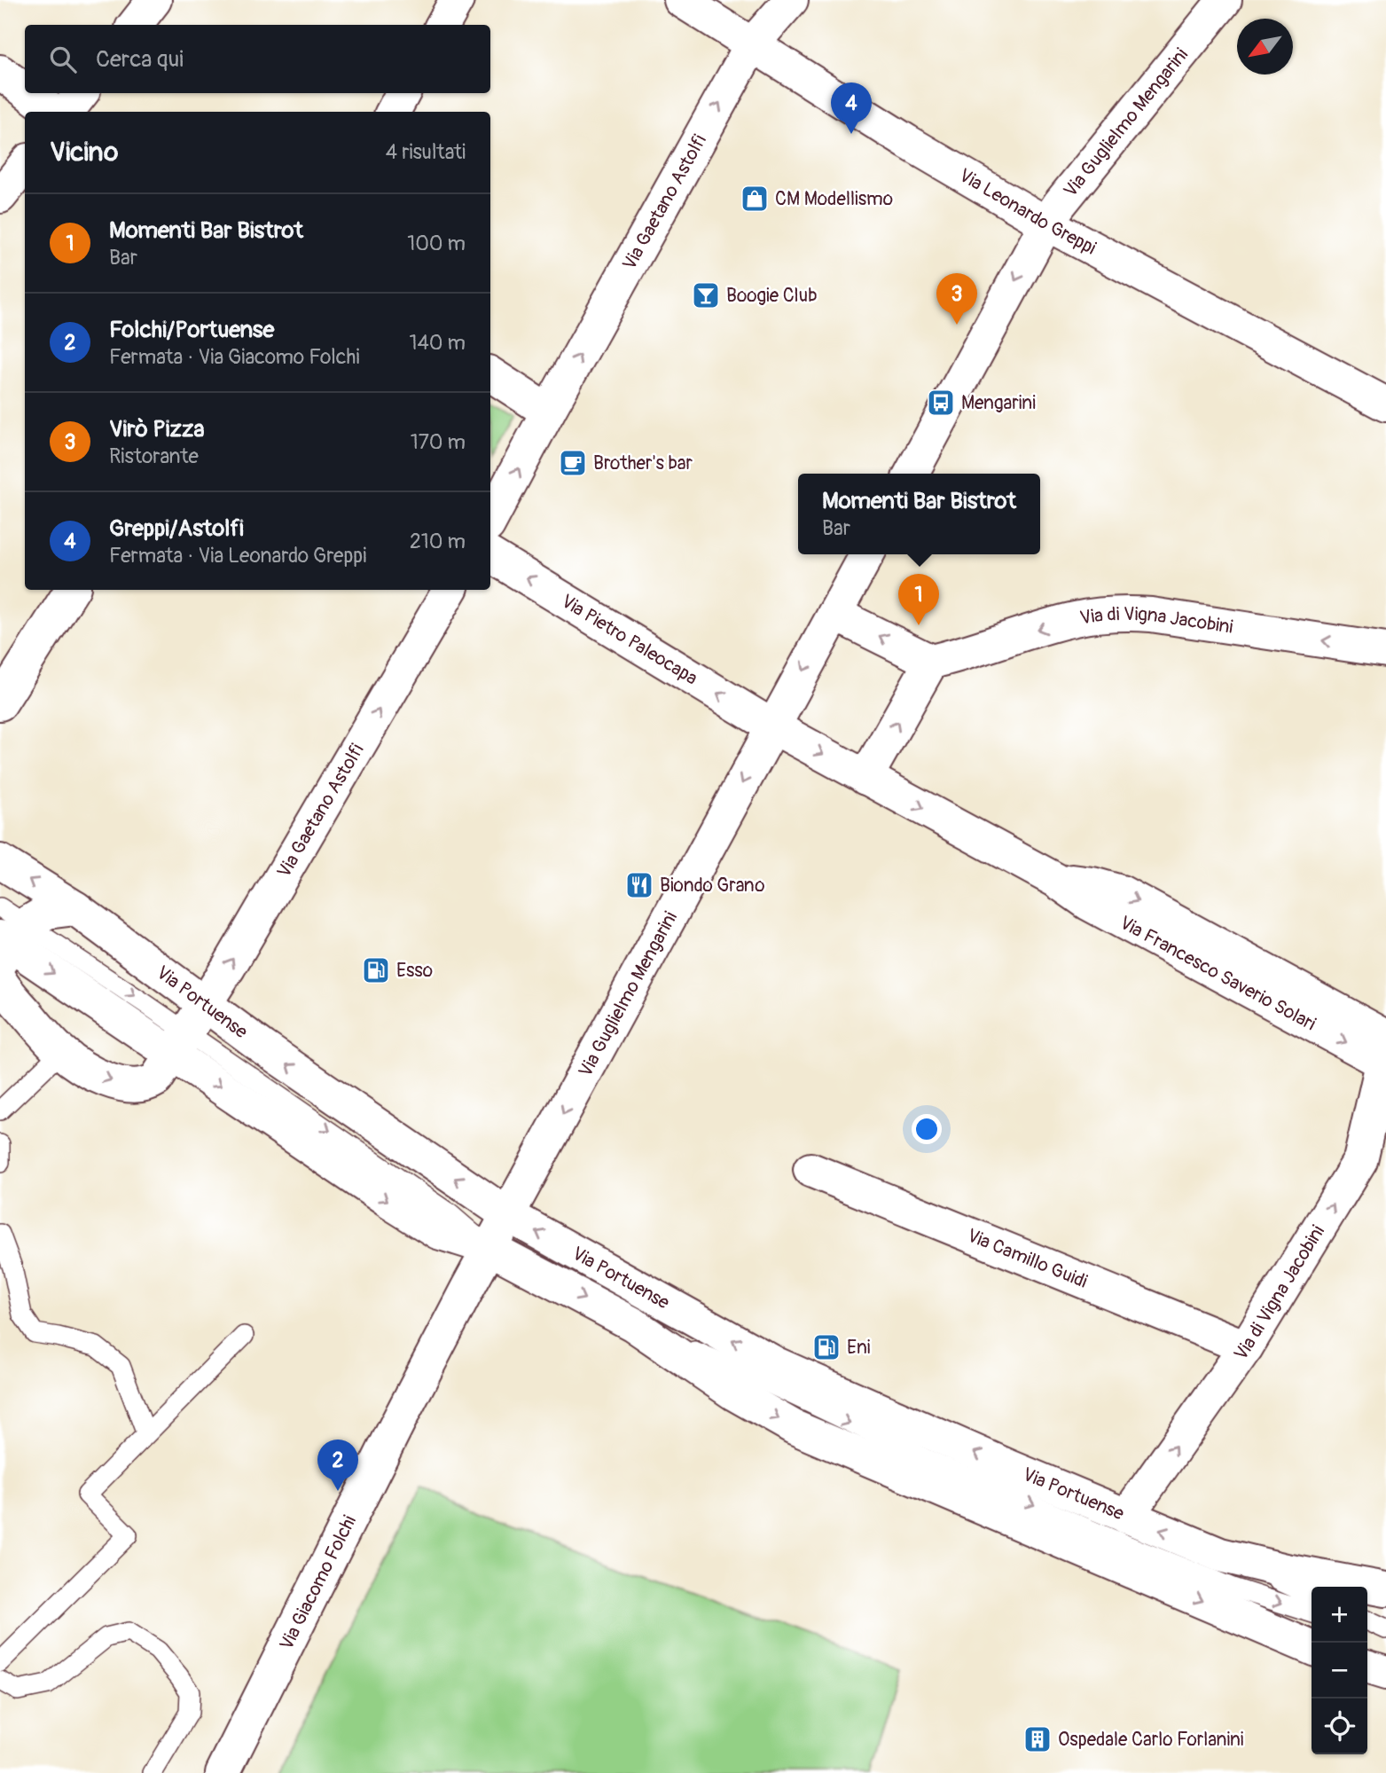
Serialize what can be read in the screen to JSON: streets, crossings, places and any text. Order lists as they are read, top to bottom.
{
  "streets": {
    "street": [
      "Via Guglielmo Mengarini",
      "Via Gaetano Astolfi",
      "Via Leonardo Greppi",
      "Via di Vigna Jacobini",
      "Via Pietro Paleocapa",
      "Via Francesco Saverio Solari",
      "Via Portuense",
      "Via Camillo Guidi",
      "Via Giacomo Folchi"
    ]
  },
  "crossings": [
    ["Via Guglielmo Mengarini", "Via Leonardo Greppi"],
    ["Via Guglielmo Mengarini", "Via Pietro Paleocapa"],
    ["Via Guglielmo Mengarini", "Via Portuense"],
    ["Via Guglielmo Mengarini", "Via Giacomo Folchi"],
    ["Via Gaetano Astolfi", "Via Leonardo Greppi"],
    ["Via Gaetano Astolfi", "Via Portuense"],
    ["Via di Vigna Jacobini", "Via Francesco Saverio Solari"],
    ["Via di Vigna Jacobini", "Via Portuense"],
    ["Via di Vigna Jacobini", "Via Camillo Guidi"],
    ["Via Pietro Paleocapa", "Via Francesco Saverio Solari"],
    ["Via Portuense", "Via Giacomo Folchi"]
  ],
  "one_way": ["Via Guglielmo Mengarini", "Via Gaetano Astolfi", "Via Francesco Saverio Solari"],
  "places": {
    "shop": ["CM Modellismo"],
    "bar": ["Boogie Club"],
    "bus stop": ["Mengarini"],
    "cafe": ["Brother's bar"],
    "restaurant": ["Biondo Grano"],
    "fuel station": ["Esso", "Eni"],
    "building": ["Ospedale Carlo Forlanini"]
  },
  "north": "bottom left",
  "page": {
    "search": "Cerca qui",
    "pins": [
      "4",
      "3",
      "1",
      "2"
    ],
    "heading": ["Vicino", "4 risultati"],
    "list": [
      {
        "mark": "1",
        "name": "Momenti Bar Bistrot",
        "note": "Bar",
        "value": "100 m"
      },
      {
        "mark": "2",
        "name": "Folchi/Portuense",
        "note": "Fermata · Via Giacomo Folchi",
        "value": "140 m"
      },
      {
        "mark": "3",
        "name": "Virò Pizza",
        "note": "Ristorante",
        "value": "170 m"
      },
      {
        "mark": "4",
        "name": "Greppi/Astolfi",
        "note": "Fermata · Via Leonardo Greppi",
        "value": "210 m"
      }
    ],
    "popup": ["Momenti Bar Bistrot", "Bar"],
    "map_buttons": ["+", "−"]
  }
}
